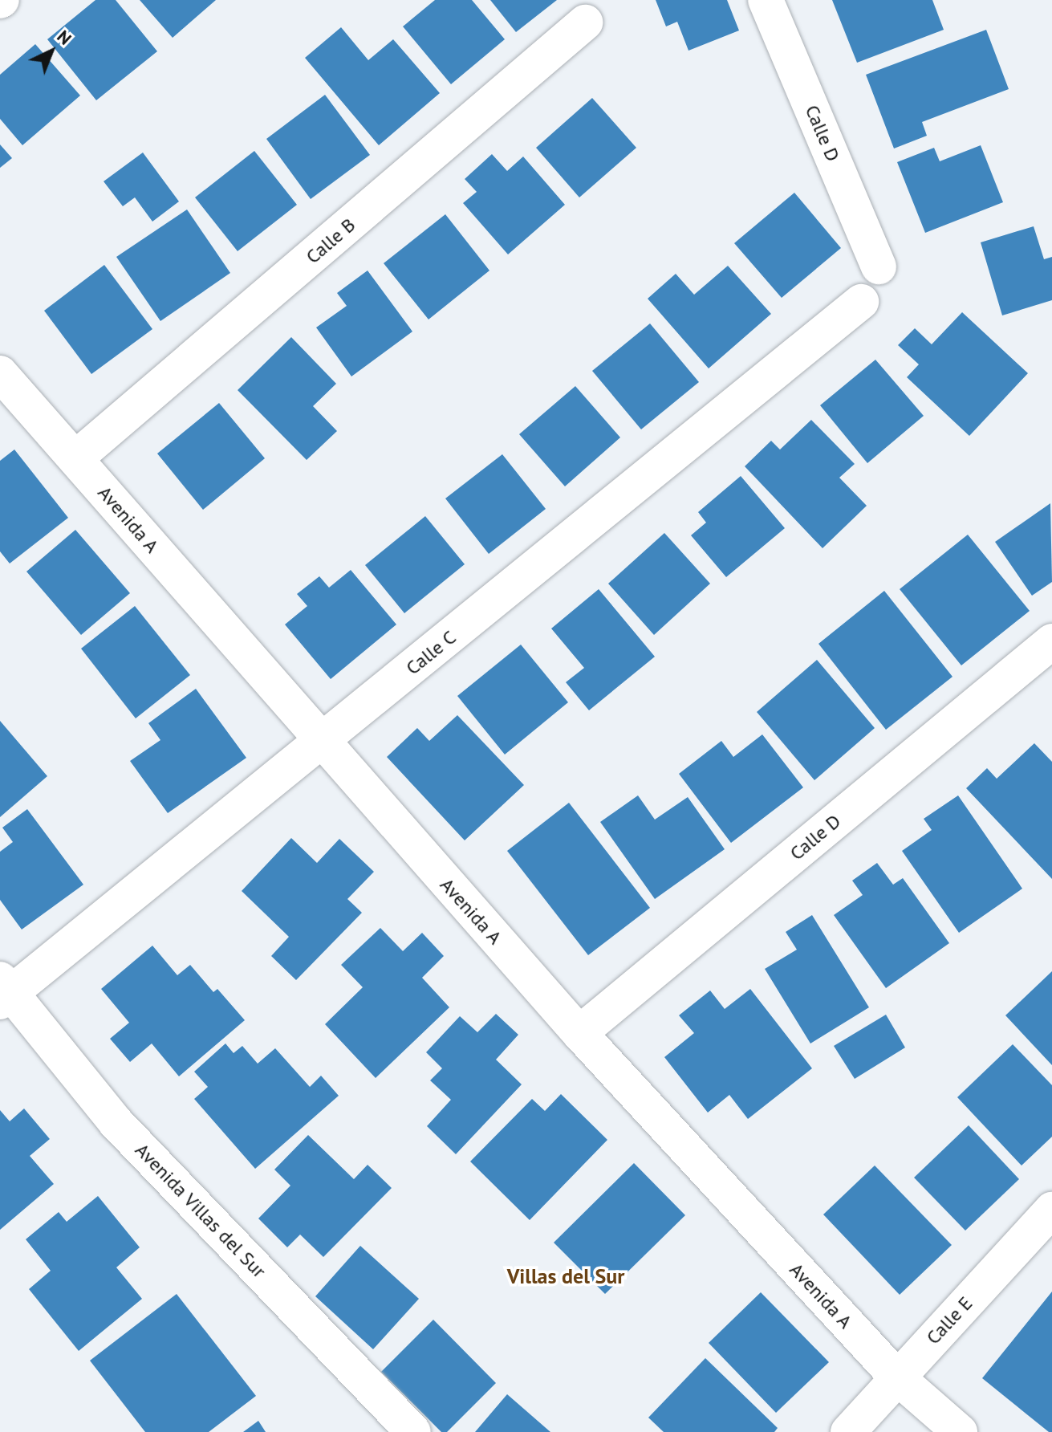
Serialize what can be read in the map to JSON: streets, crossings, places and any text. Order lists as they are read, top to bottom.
{
  "streets": {
    "street": [
      "Calle D",
      "Calle B",
      "Avenida A",
      "Calle C",
      "Avenida Villas del Sur",
      "Calle E"
    ]
  },
  "crossings": [
    ["Calle D", "Avenida A"],
    ["Calle B", "Avenida A"],
    ["Avenida A", "Calle C"],
    ["Avenida A", "Calle E"],
    ["Calle C", "Avenida Villas del Sur"]
  ],
  "districts": ["Villas del Sur"],
  "north": "top right"
}
